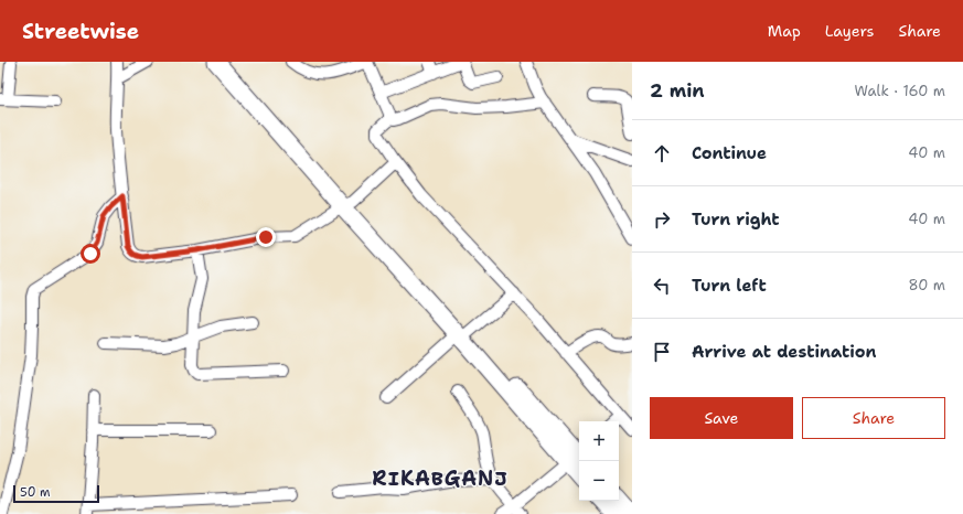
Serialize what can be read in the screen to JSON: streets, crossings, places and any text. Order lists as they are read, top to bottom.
{
  "districts": ["RIKABGANJ"],
  "scale_bar": "50 m",
  "page": {
    "header": "Streetwise",
    "nav": ["Map", "Layers", "Share"],
    "heading": ["2 min", "Walk · 160 m"],
    "list": [
      ["Continue", "40 m"],
      ["Turn right", "40 m"],
      ["Turn left", "80 m"],
      "Arrive at destination"
    ],
    "buttons": ["Save", "Share"],
    "map_buttons": ["+", "−"],
    "scale": "50 m"
  }
}
